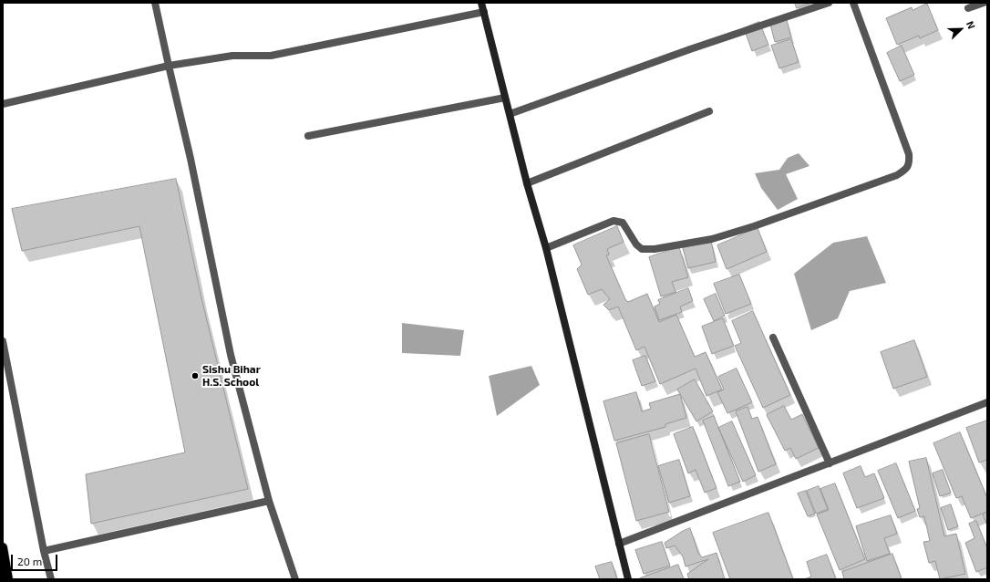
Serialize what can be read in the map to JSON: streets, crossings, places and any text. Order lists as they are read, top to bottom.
{
  "places": ["Sishu Bihar H.S. School"],
  "scale_bar": "20 m",
  "north": "top right"
}
